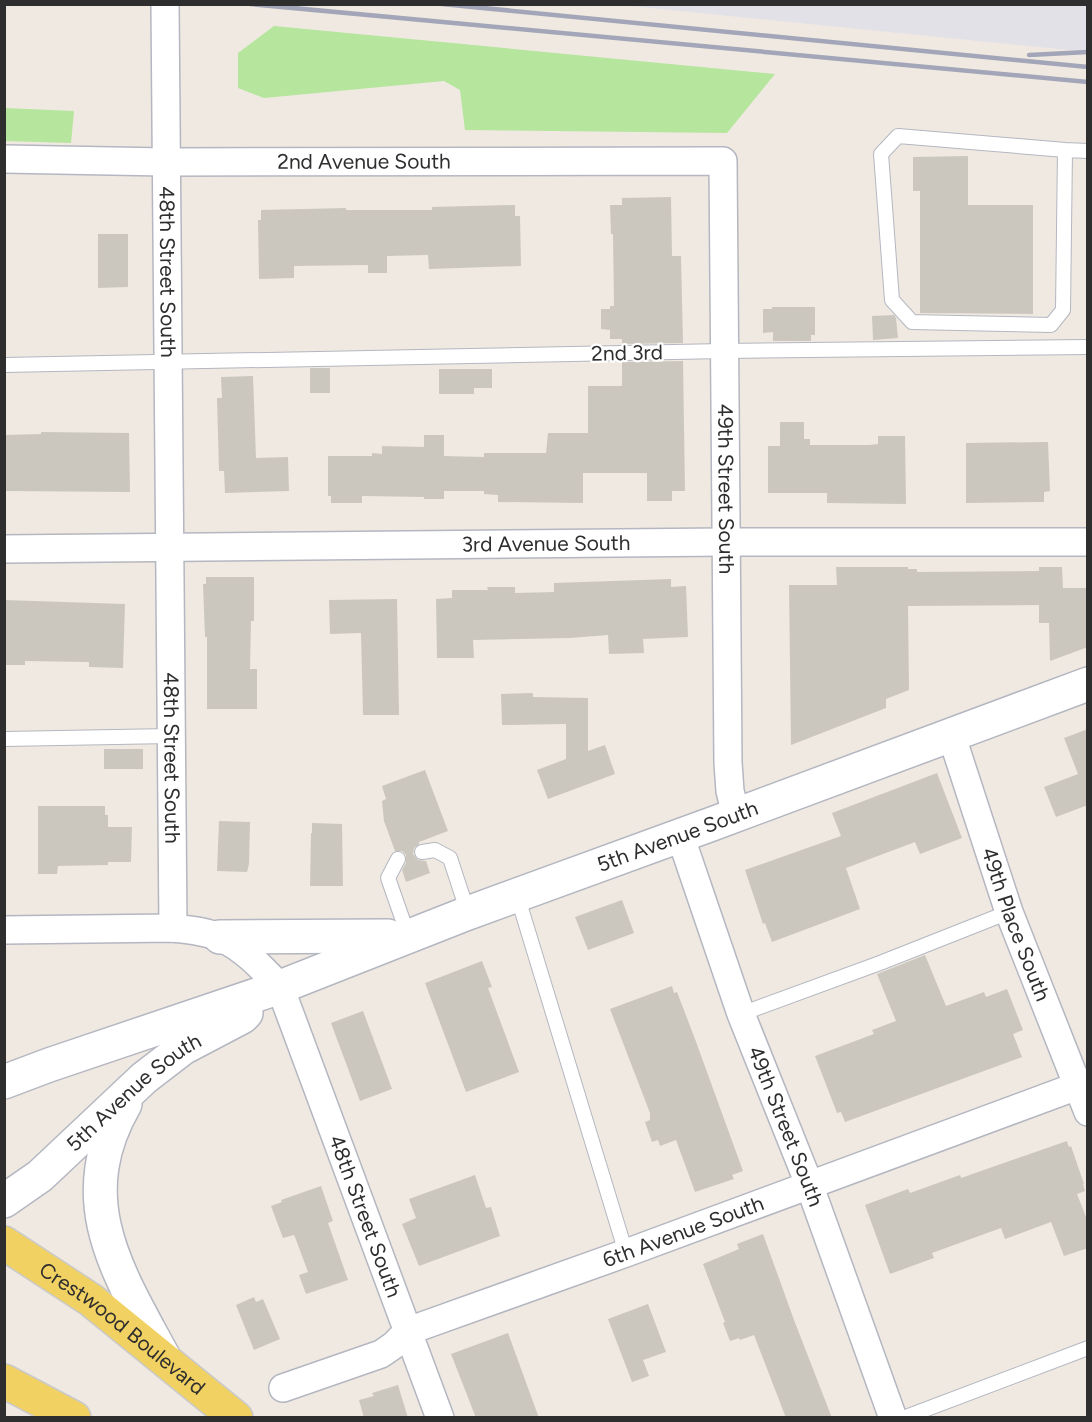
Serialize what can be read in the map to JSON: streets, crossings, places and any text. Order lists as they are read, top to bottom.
{
  "streets": {
    "main road": ["Crestwood Boulevard"],
    "street": [
      "2nd Avenue South",
      "48th Street South",
      "49th Street South",
      "3rd Avenue South",
      "5th Avenue South",
      "49th Place South",
      "6th Avenue South"
    ],
    "lane": ["2nd 3rd"]
  },
  "crossings": [
    ["2nd Avenue South", "48th Street South"],
    ["2nd Avenue South", "49th Street South"],
    ["48th Street South", "2nd 3rd"],
    ["48th Street South", "3rd Avenue South"],
    ["48th Street South", "5th Avenue South"],
    ["48th Street South", "6th Avenue South"],
    ["2nd 3rd", "49th Street South"],
    ["49th Street South", "3rd Avenue South"],
    ["49th Street South", "5th Avenue South"],
    ["49th Street South", "6th Avenue South"],
    ["5th Avenue South", "49th Place South"],
    ["49th Place South", "6th Avenue South"]
  ]
}
